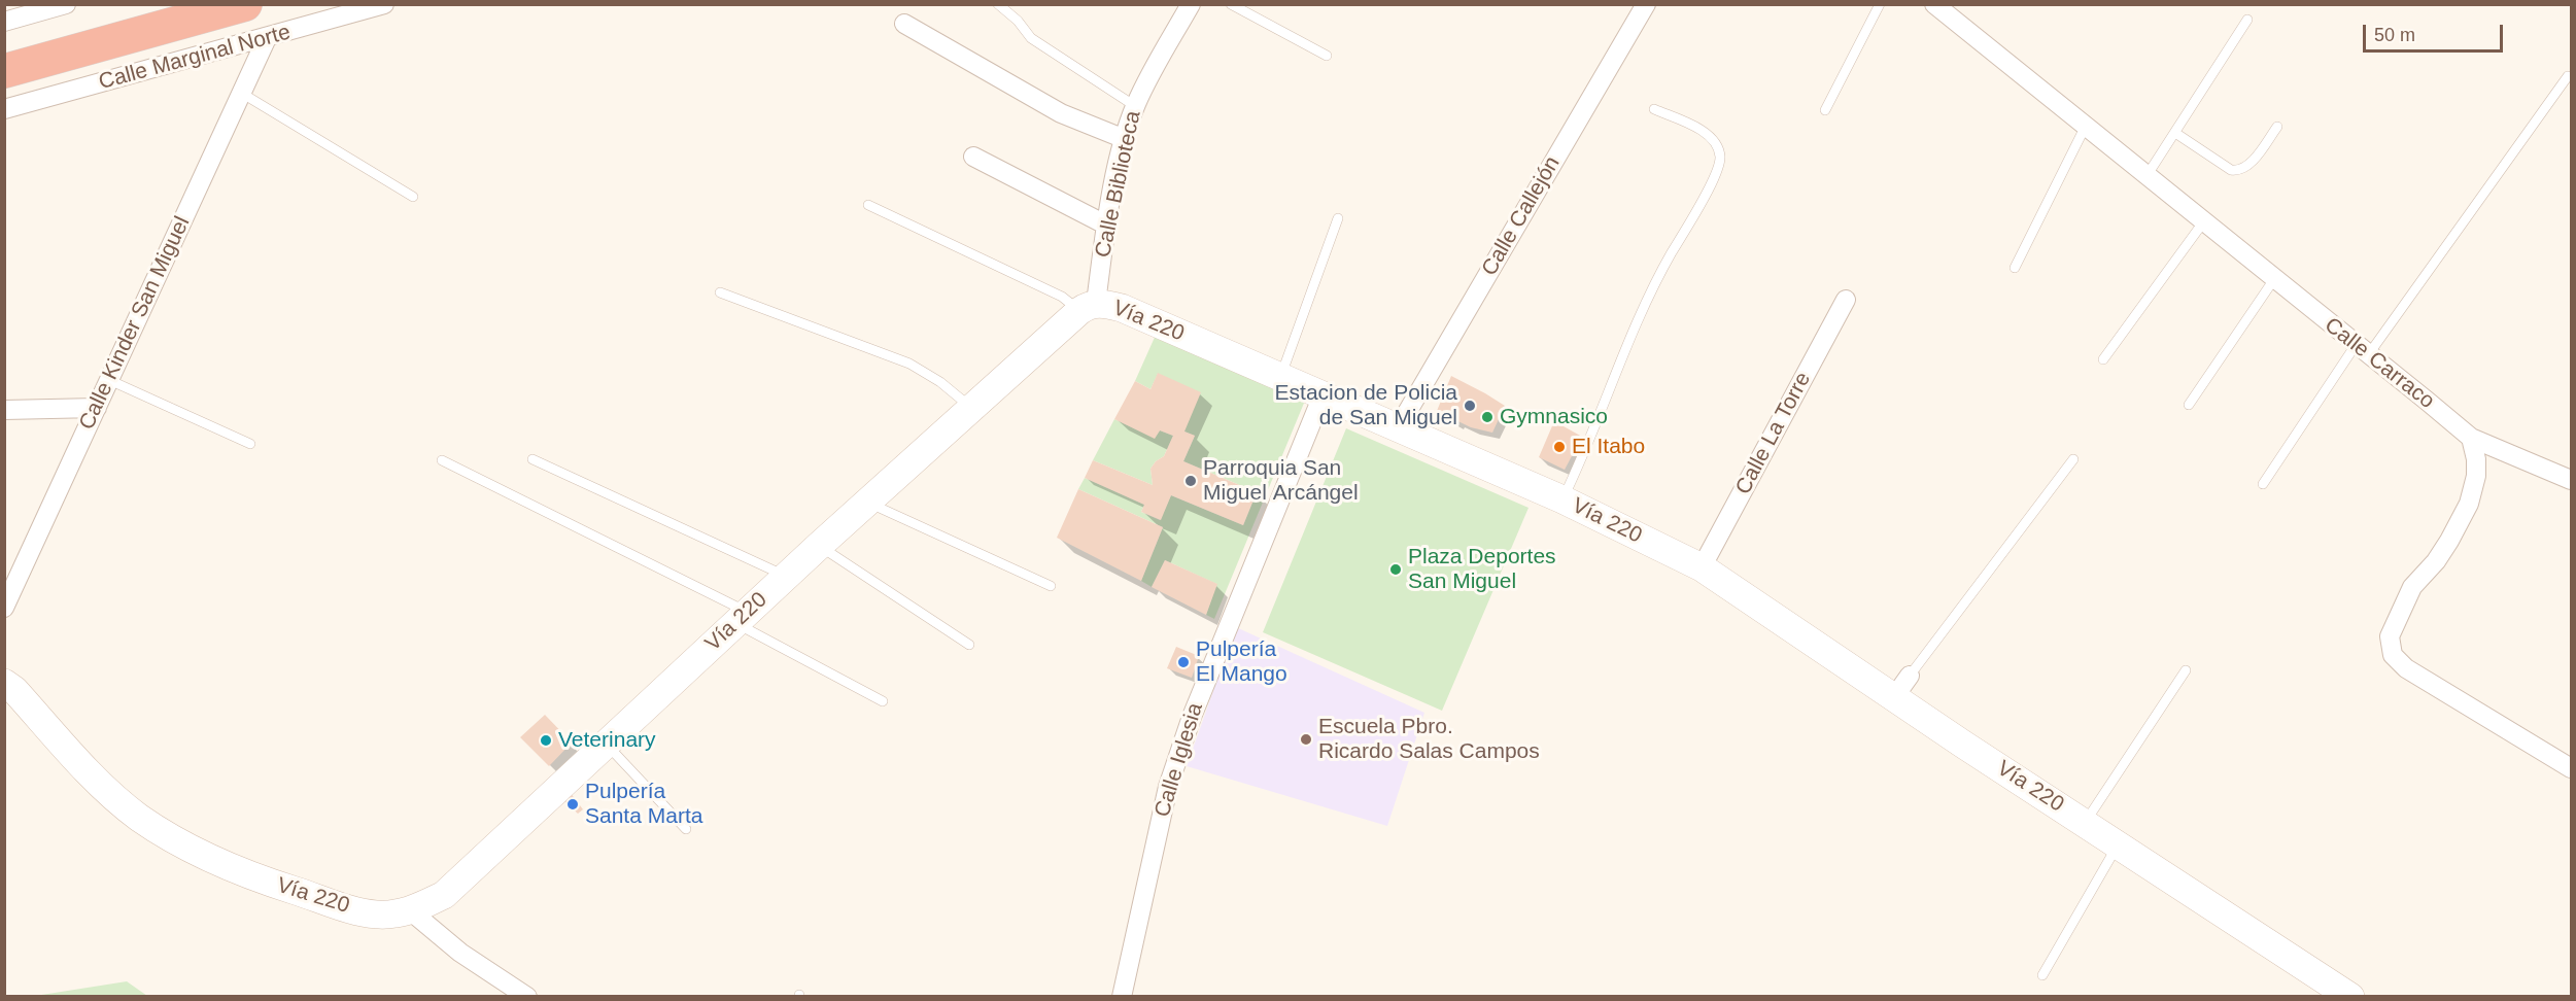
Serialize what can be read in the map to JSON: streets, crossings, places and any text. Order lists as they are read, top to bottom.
{
  "streets": {
    "main road": ["Vía 220"],
    "street": [
      "Calle Marginal Norte",
      "Calle Biblioteca",
      "Calle Callejón",
      "Calle Kinder San Miguel",
      "Calle Carraco",
      "Calle La Torre",
      "Calle Iglesia"
    ]
  },
  "crossings": [
    ["Calle Marginal Norte", "Calle Kinder San Miguel"],
    ["Calle Biblioteca", "Vía 220"],
    ["Calle Callejón", "Vía 220"],
    ["Vía 220", "Calle La Torre"],
    ["Vía 220", "Calle Iglesia"]
  ],
  "places": [
    "Estacion de Policia de San Miguel",
    "Gymnasico",
    "El Itabo",
    "Parroquia San Miguel Arcángel",
    "Plaza Deportes San Miguel",
    "Pulpería El Mango",
    "Escuela Pbro. Ricardo Salas Campos",
    "Veterinary",
    "Pulpería Santa Marta"
  ],
  "scale_bar": "50 m"
}
